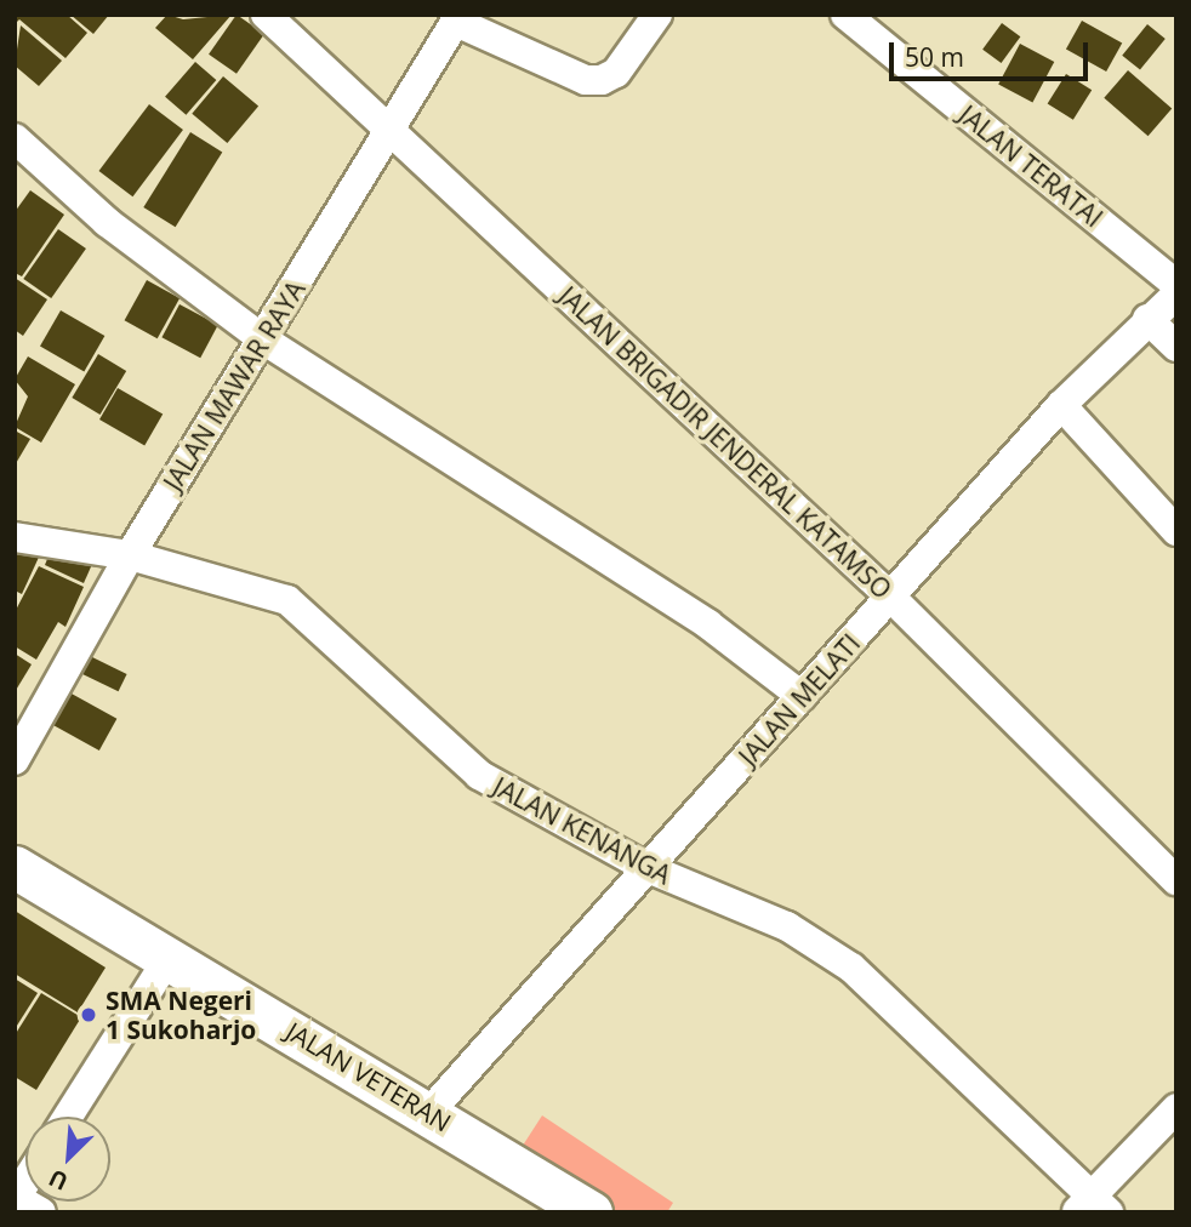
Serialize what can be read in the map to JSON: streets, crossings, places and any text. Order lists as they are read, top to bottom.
{
  "streets": {
    "main road": ["JALAN VETERAN"],
    "street": [
      "JALAN TERATAI",
      "JALAN MAWAR RAYA",
      "JALAN BRIGADIR JENDERAL KATAMSO",
      "JALAN MELATI",
      "JALAN KENANGA"
    ]
  },
  "crossings": [
    ["JALAN MAWAR RAYA", "JALAN BRIGADIR JENDERAL KATAMSO"],
    ["JALAN MAWAR RAYA", "JALAN KENANGA"],
    ["JALAN BRIGADIR JENDERAL KATAMSO", "JALAN MELATI"],
    ["JALAN MELATI", "JALAN KENANGA"],
    ["JALAN MELATI", "JALAN VETERAN"]
  ],
  "places": ["SMA Negeri 1 Sukoharjo"],
  "scale_bar": "50 m",
  "north": "bottom left"
}
